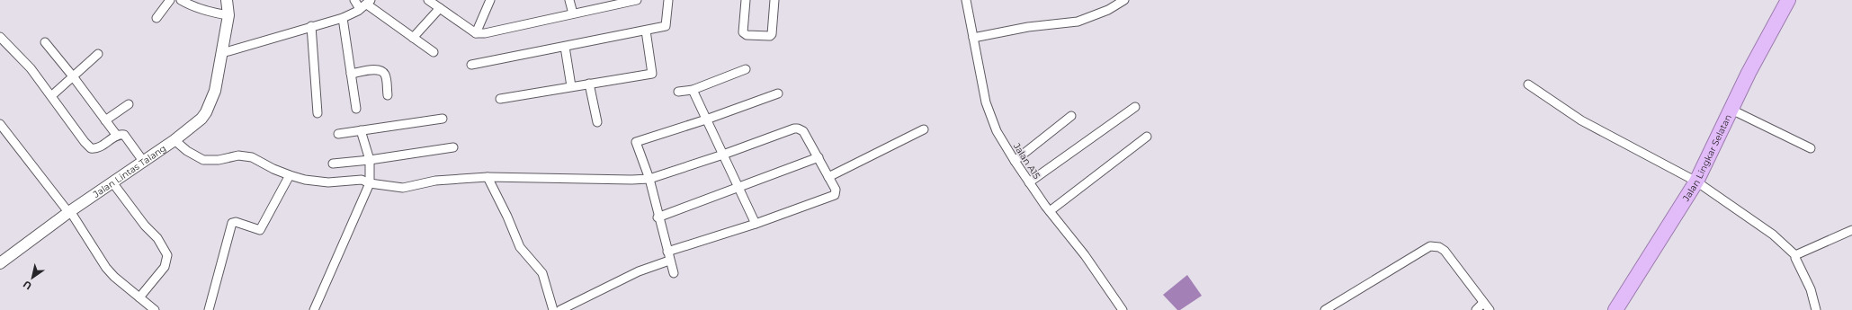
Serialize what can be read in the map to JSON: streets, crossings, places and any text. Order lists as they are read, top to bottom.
{
  "streets": {
    "highway": ["Jalan Lingkar Selatan"],
    "street": ["Jalan A15", "Jalan Lintas Talang"]
  },
  "north": "bottom left"
}
